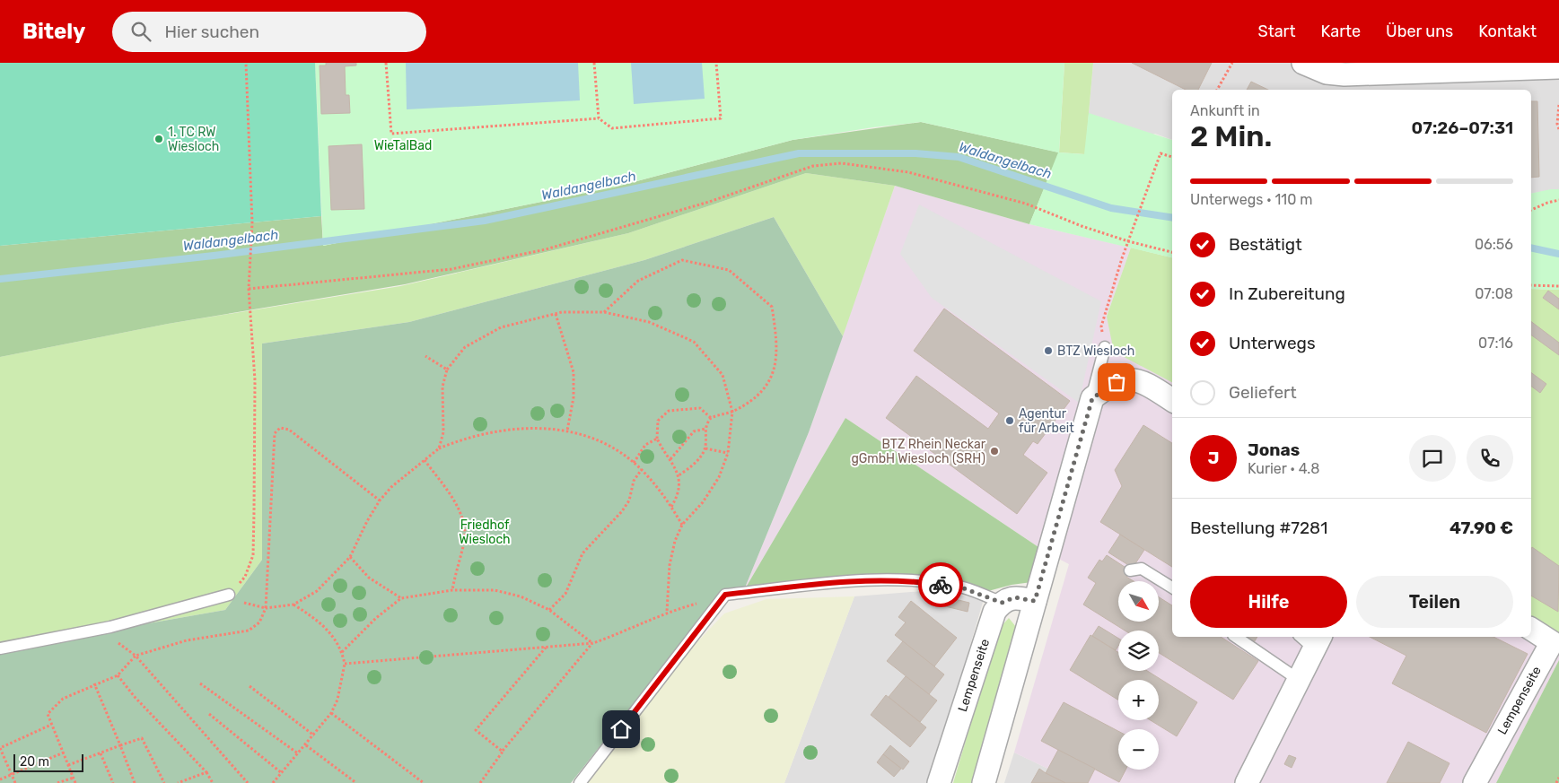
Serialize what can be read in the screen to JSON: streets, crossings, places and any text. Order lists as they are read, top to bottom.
{
  "streets": {
    "street": ["Lempenseite"]
  },
  "water": ["Waldangelbach"],
  "parks": ["WieTalBad", "Friedhof Wiesloch"],
  "places": [
    "1. TC RW Wiesloch",
    "BTZ Wiesloch",
    "Agentur für Arbeit",
    "BTZ Rhein Neckar gGmbH Wiesloch (SRH)"
  ],
  "scale_bar": "20 m",
  "north": "bottom right",
  "page": {
    "header": "Bitely",
    "search": "Hier suchen",
    "nav": [
      "Start",
      "Karte",
      "Über uns",
      "Kontakt"
    ],
    "heading": ["2 Min.", "Ankunft in", "07:26–07:31"],
    "panel": [
      "Jonas",
      "Kurier · 4.8",
      "Bestellung #7281",
      "47.90 €"
    ],
    "bar": "Unterwegs · 110 m",
    "list": [
      ["Bestätigt", "06:56"],
      ["In Zubereitung", "07:08"],
      ["Unterwegs", "07:16"],
      "Geliefert"
    ],
    "round": "J",
    "buttons": ["Hilfe", "Teilen"],
    "map_buttons": ["+", "−"],
    "scale": "20 m"
  }
}
